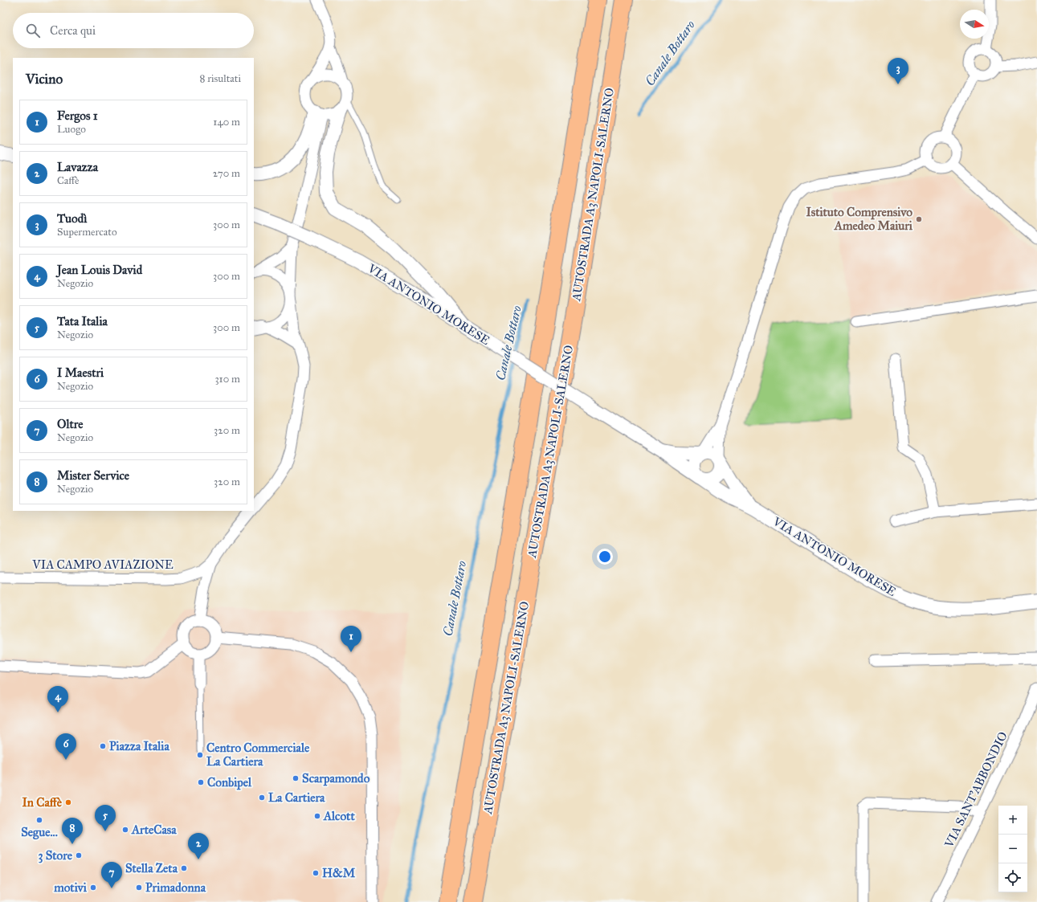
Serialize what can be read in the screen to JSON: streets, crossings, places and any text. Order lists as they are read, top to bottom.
{
  "streets": {
    "highway": ["AUTOSTRADA A3 NAPOLI-SALERNO"],
    "street": ["VIA ANTONIO MORESE", "VIA CAMPO AVIAZIONE", "VIA SANT'ABBONDIO"]
  },
  "water": ["Canale Bottaro"],
  "places": [
    "Istituto Comprensivo Amedeo Maiuri",
    "Piazza Italia",
    "Centro Commerciale La Cartiera",
    "Scarpamondo",
    "Conbipel",
    "La Cartiera",
    "In Caffè",
    "Alcott",
    "Segue...",
    "ArteCasa",
    "3 Store",
    "Stella Zeta",
    "H&M",
    "motivi",
    "Primadonna"
  ],
  "north": "right",
  "page": {
    "search": "Cerca qui",
    "pins": [
      "3",
      "1",
      "4",
      "6",
      "5",
      "8",
      "2",
      "7"
    ],
    "heading": ["Vicino", "8 risultati"],
    "list": [
      {
        "mark": "1",
        "name": "Fergos 1",
        "note": "Luogo",
        "value": "140 m"
      },
      {
        "mark": "2",
        "name": "Lavazza",
        "note": "Caffè",
        "value": "270 m"
      },
      {
        "mark": "3",
        "name": "Tuodì",
        "note": "Supermercato",
        "value": "300 m"
      },
      {
        "mark": "4",
        "name": "Jean Louis David",
        "note": "Negozio",
        "value": "300 m"
      },
      {
        "mark": "5",
        "name": "Tata Italia",
        "note": "Negozio",
        "value": "300 m"
      },
      {
        "mark": "6",
        "name": "I Maestri",
        "note": "Negozio",
        "value": "310 m"
      },
      {
        "mark": "7",
        "name": "Oltre",
        "note": "Negozio",
        "value": "320 m"
      },
      {
        "mark": "8",
        "name": "Mister Service",
        "note": "Negozio",
        "value": "320 m"
      }
    ],
    "map_buttons": ["+", "−"]
  }
}
